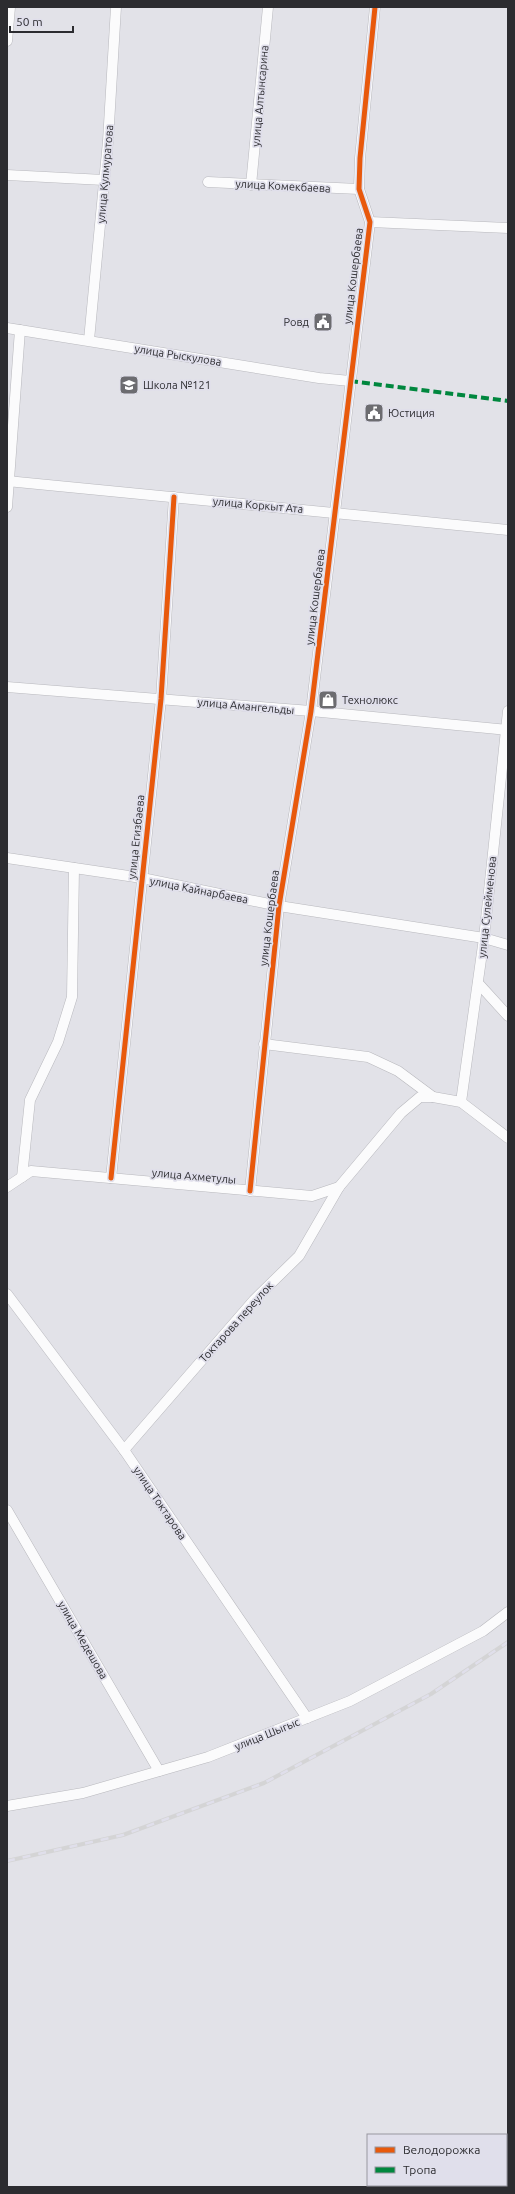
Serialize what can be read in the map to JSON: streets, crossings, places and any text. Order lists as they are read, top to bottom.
{
  "streets": {
    "street": [
      "улица Алтынсарина",
      "улица Кулмуратова",
      "улица Комекбаева",
      "улица Кошербаева",
      "улица Рыскулова",
      "улица Коркыт Ата",
      "улица Амангельды",
      "улица Егизбаева",
      "улица Кайнарбаева",
      "улица Сулейменова",
      "улица Ахметулы",
      "Токтарова переулок",
      "улица Токтарова",
      "улица Медешова",
      "улица Шыгыс"
    ]
  },
  "crossings": [
    ["улица Алтынсарина", "улица Комекбаева"],
    ["улица Кулмуратова", "улица Рыскулова"],
    ["улица Комекбаева", "улица Кошербаева"],
    ["улица Кошербаева", "улица Рыскулова"],
    ["улица Кошербаева", "улица Коркыт Ата"],
    ["улица Кошербаева", "улица Амангельды"],
    ["улица Кошербаева", "улица Кайнарбаева"],
    ["улица Кошербаева", "улица Ахметулы"],
    ["улица Коркыт Ата", "улица Егизбаева"],
    ["улица Амангельды", "улица Егизбаева"],
    ["улица Амангельды", "улица Сулейменова"],
    ["улица Егизбаева", "улица Кайнарбаева"],
    ["улица Егизбаева", "улица Ахметулы"],
    ["улица Кайнарбаева", "улица Сулейменова"],
    ["улица Ахметулы", "Токтарова переулок"],
    ["Токтарова переулок", "улица Токтарова"],
    ["улица Токтарова", "улица Шыгыс"],
    ["улица Медешова", "улица Шыгыс"]
  ],
  "places": {
    "public building": ["Ровд", "Юстиция"],
    "school or university": ["Школа №121"],
    "shop": ["Технолюкс"]
  },
  "legend": ["Велодорожка", "Тропа"],
  "scale_bar": "50 m"
}
